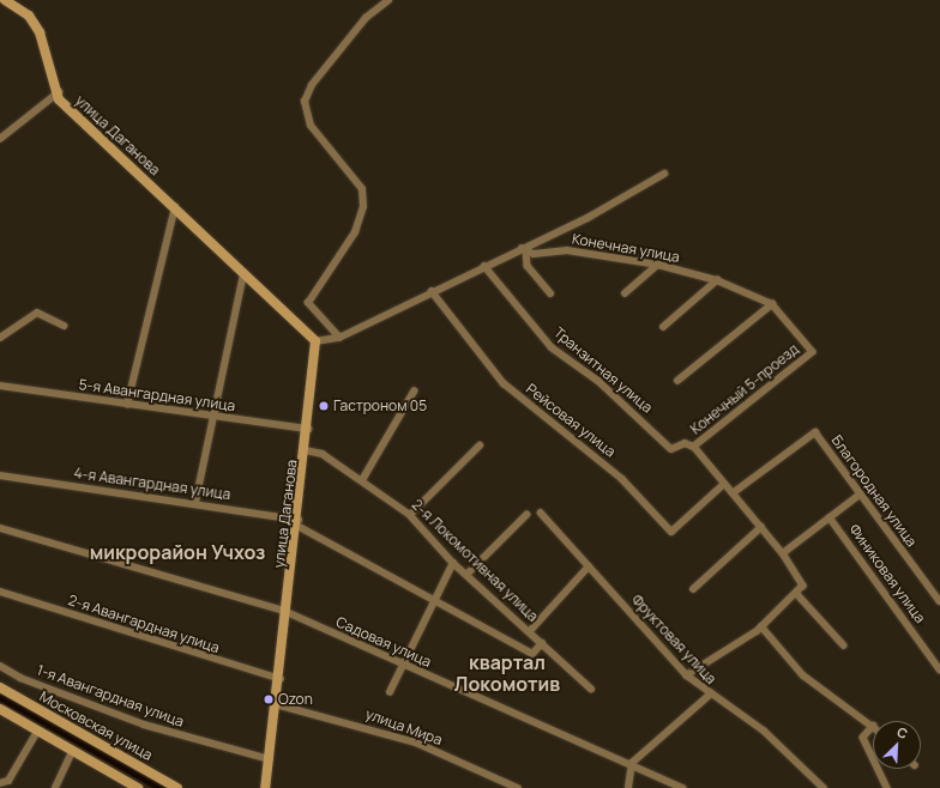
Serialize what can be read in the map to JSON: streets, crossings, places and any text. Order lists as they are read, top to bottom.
{
  "streets": {
    "main road": ["улица Даганова", "Московская улица"],
    "street": [
      "Конечная улица",
      "Транзитная улица",
      "Конечный 5-проезд",
      "5-я Авангардная улица",
      "Рейсовая улица",
      "4-я Авангардная улица",
      "Благородная улица",
      "2-я Локомотивная улица",
      "Финиковая улица",
      "2-я Авангардная улица",
      "Фруктовая улица",
      "Садовая улица",
      "1-я Авангардная улица",
      "улица Мира"
    ]
  },
  "crossings": [
    ["улица Даганова", "Конечная улица"],
    ["улица Даганова", "5-я Авангардная улица"],
    ["улица Даганова", "4-я Авангардная улица"],
    ["улица Даганова", "2-я Локомотивная улица"],
    ["улица Даганова", "2-я Авангардная улица"],
    ["улица Даганова", "Садовая улица"],
    ["улица Даганова", "1-я Авангардная улица"],
    ["улица Даганова", "улица Мира"],
    ["Конечная улица", "Транзитная улица"],
    ["Конечная улица", "Конечный 5-проезд"],
    ["Конечная улица", "Рейсовая улица"],
    ["Транзитная улица", "Конечный 5-проезд"],
    ["4-я Авангардная улица", "2-я Локомотивная улица"]
  ],
  "districts": ["микрорайон Учхоз", "квартал Локомотив"],
  "places": ["Гастроном 05", "Ozon"],
  "north": "top right"
}
